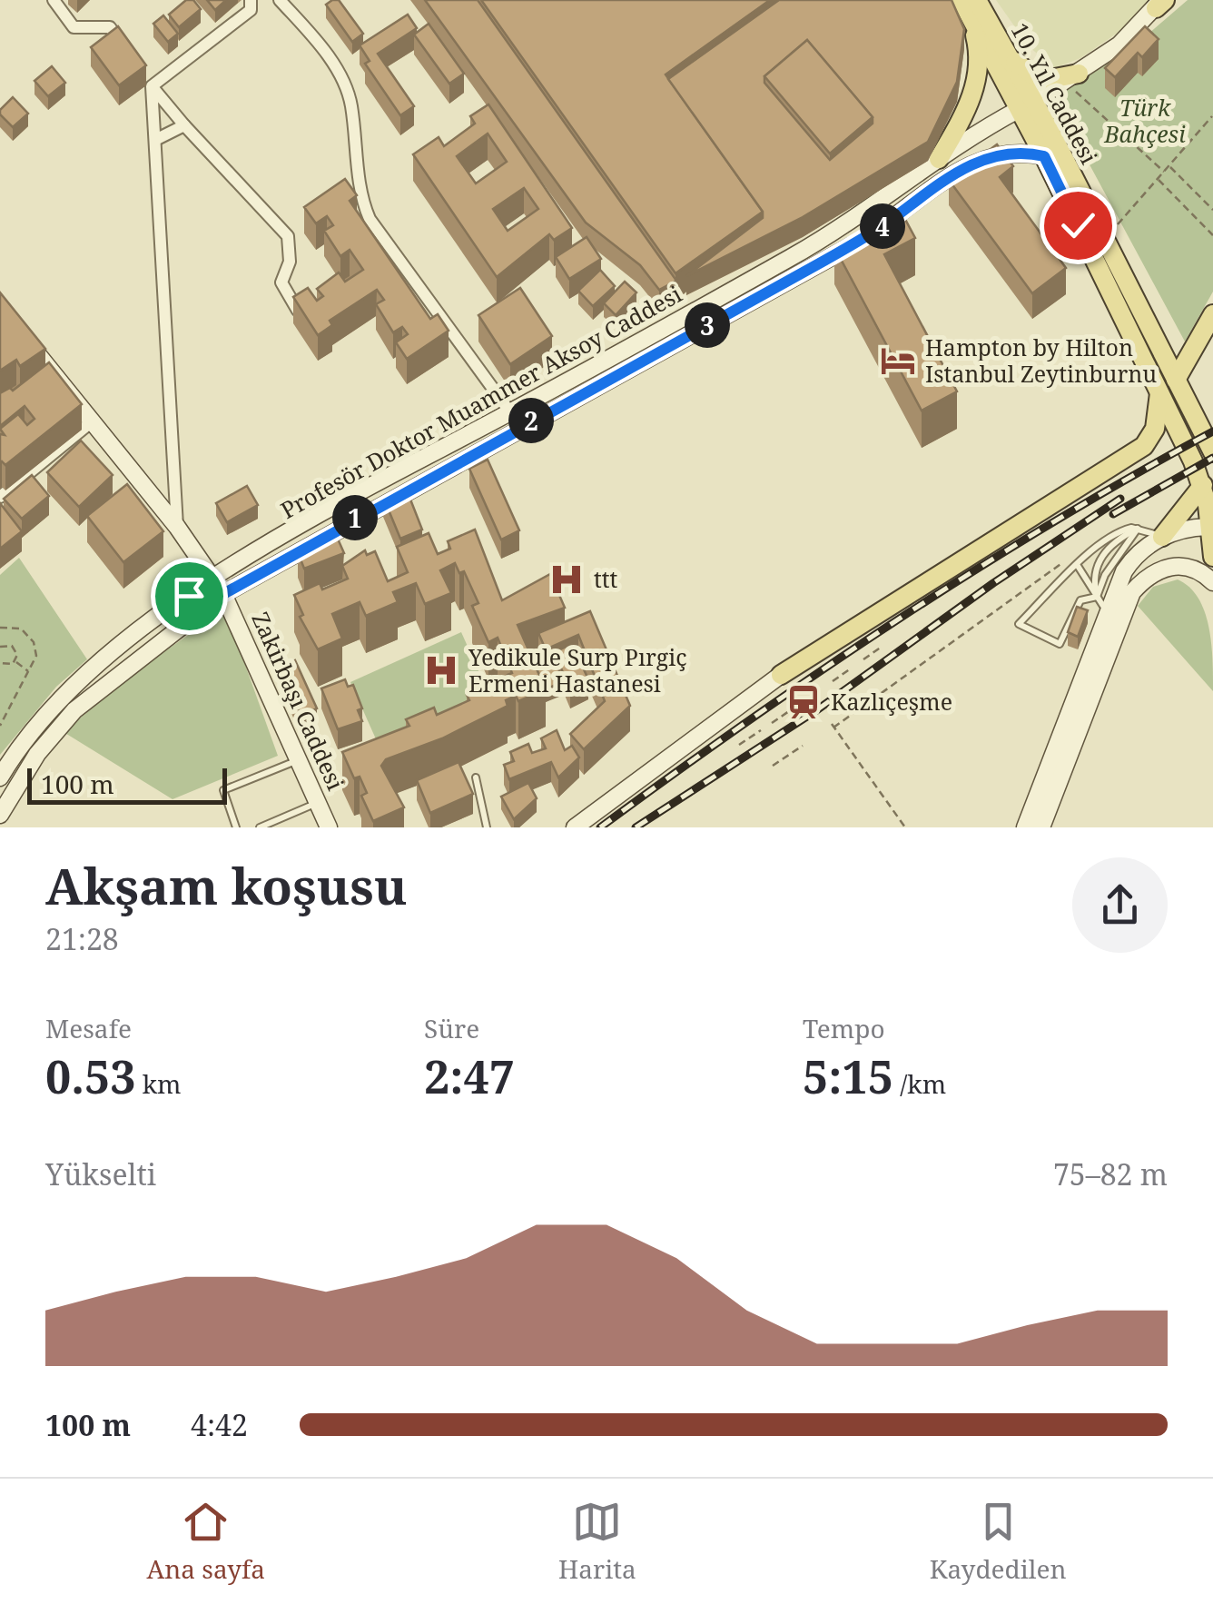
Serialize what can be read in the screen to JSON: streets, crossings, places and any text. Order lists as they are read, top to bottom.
{
  "streets": {
    "main road": ["10. Yıl Caddesi", "Profesör Doktor Muammer Aksoy Caddesi", "Zakirbaşı Caddesi"]
  },
  "crossings": [
    ["10. Yıl Caddesi", "Profesör Doktor Muammer Aksoy Caddesi"],
    ["Profesör Doktor Muammer Aksoy Caddesi", "Zakirbaşı Caddesi"]
  ],
  "parks": ["Türk Bahçesi"],
  "places": {
    "hotel": ["Hampton by Hilton Istanbul Zeytinburnu"],
    "hospital": ["ttt", "Yedikule Surp Pırgiç Ermeni Hastanesi"],
    "station": ["Kazlıçeşme"]
  },
  "scale_bar": "100 m",
  "page": {
    "pins": [
      "4",
      "3",
      "2",
      "1"
    ],
    "scale": "100 m",
    "heading": ["Akşam koşusu", "21:28"],
    "stats": [
      ["Mesafe", "0.53 km"],
      ["Süre", "2:47"],
      ["Tempo", "5:15 /km"]
    ],
    "chart": ["Yükselti", "75–82 m"],
    "list": [
      {
        "name": "100 m",
        "note": "4:42"
      }
    ],
    "tabs": ["Ana sayfa", "Harita", "Kaydedilen"]
  }
}
